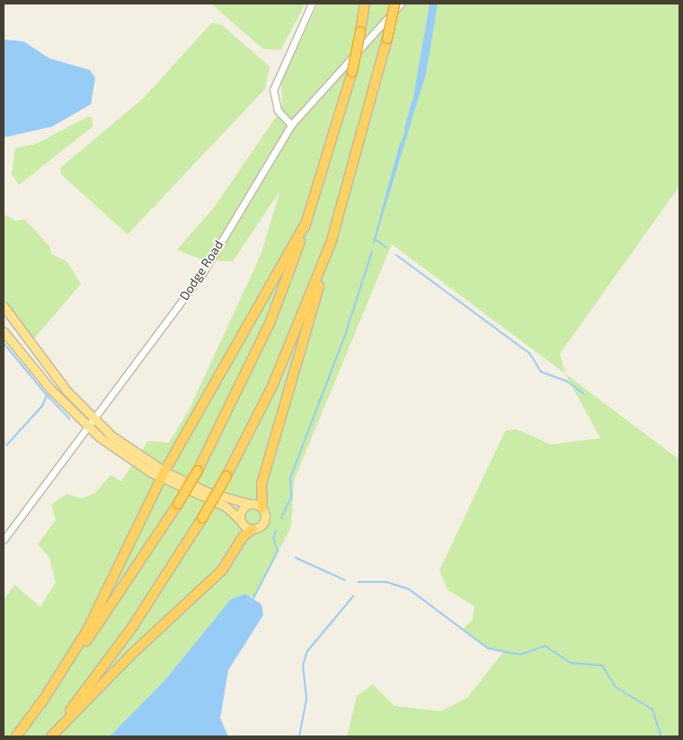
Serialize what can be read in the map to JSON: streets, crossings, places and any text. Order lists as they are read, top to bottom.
{
  "streets": {
    "street": ["Dodge Road"]
  }
}
